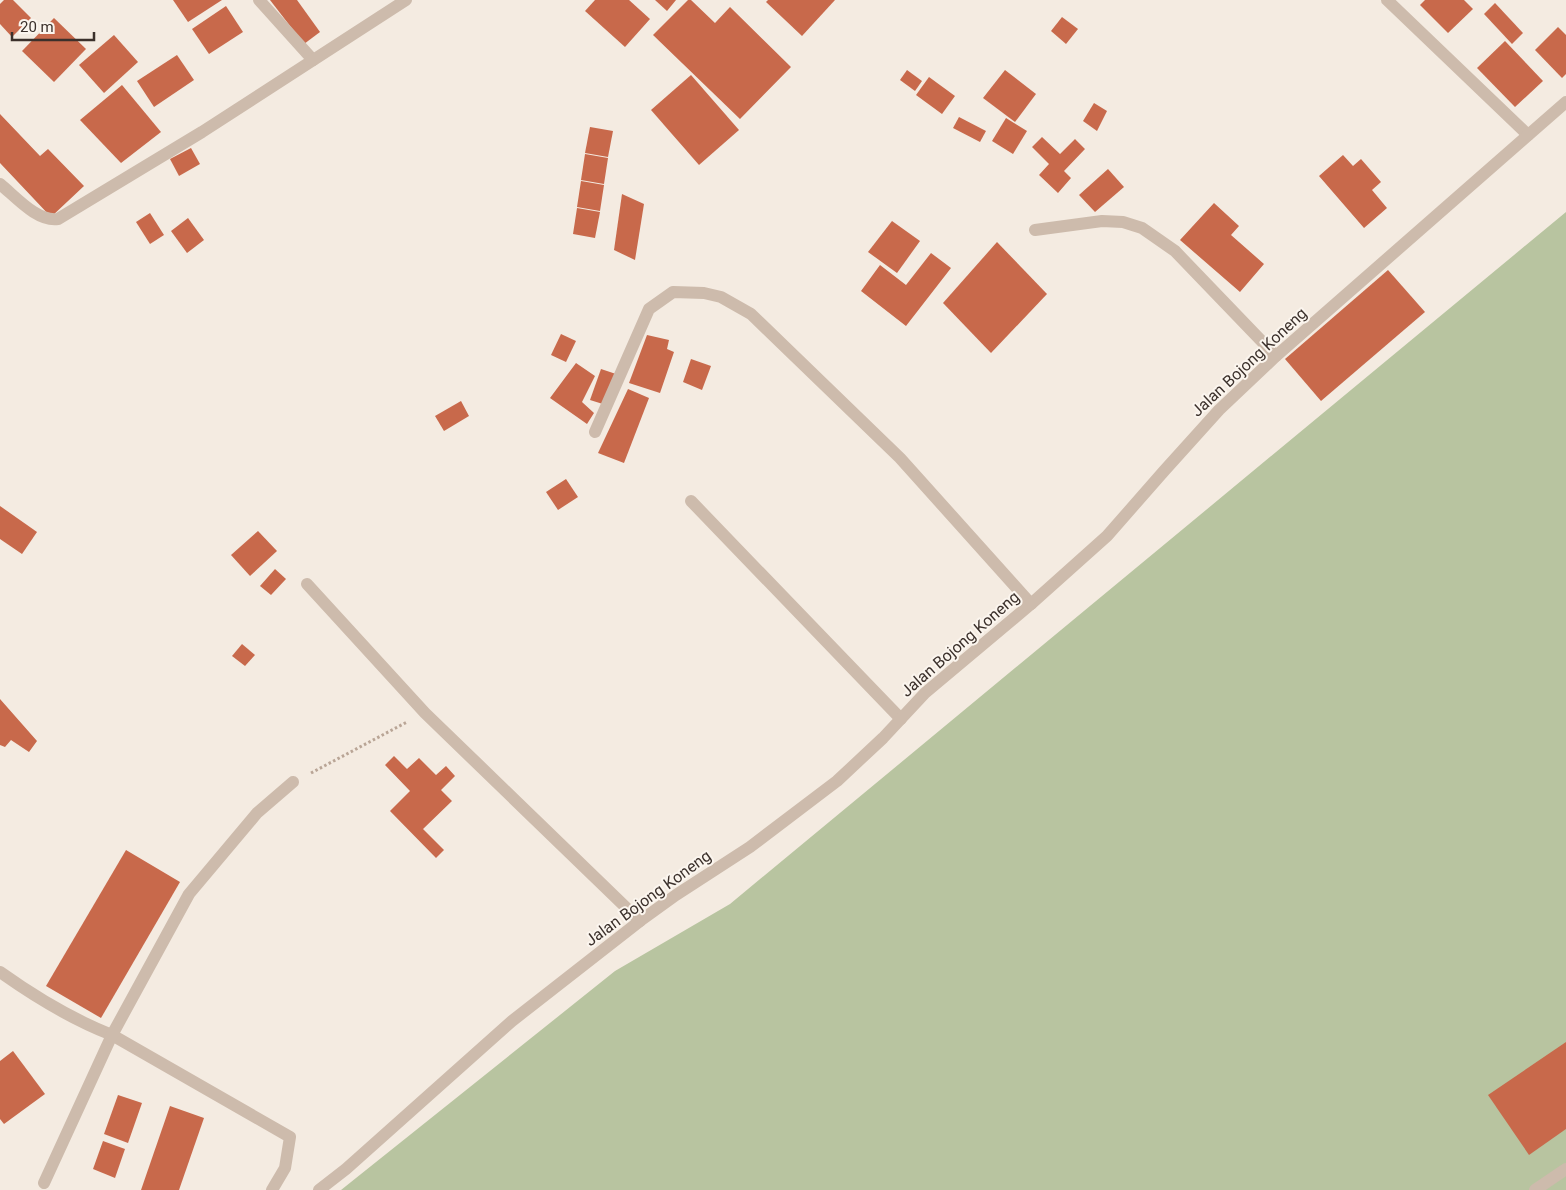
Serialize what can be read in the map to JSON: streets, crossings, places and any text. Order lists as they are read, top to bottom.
{
  "streets": {
    "street": ["Jalan Bojong Koneng"]
  },
  "scale_bar": "20 m"
}
